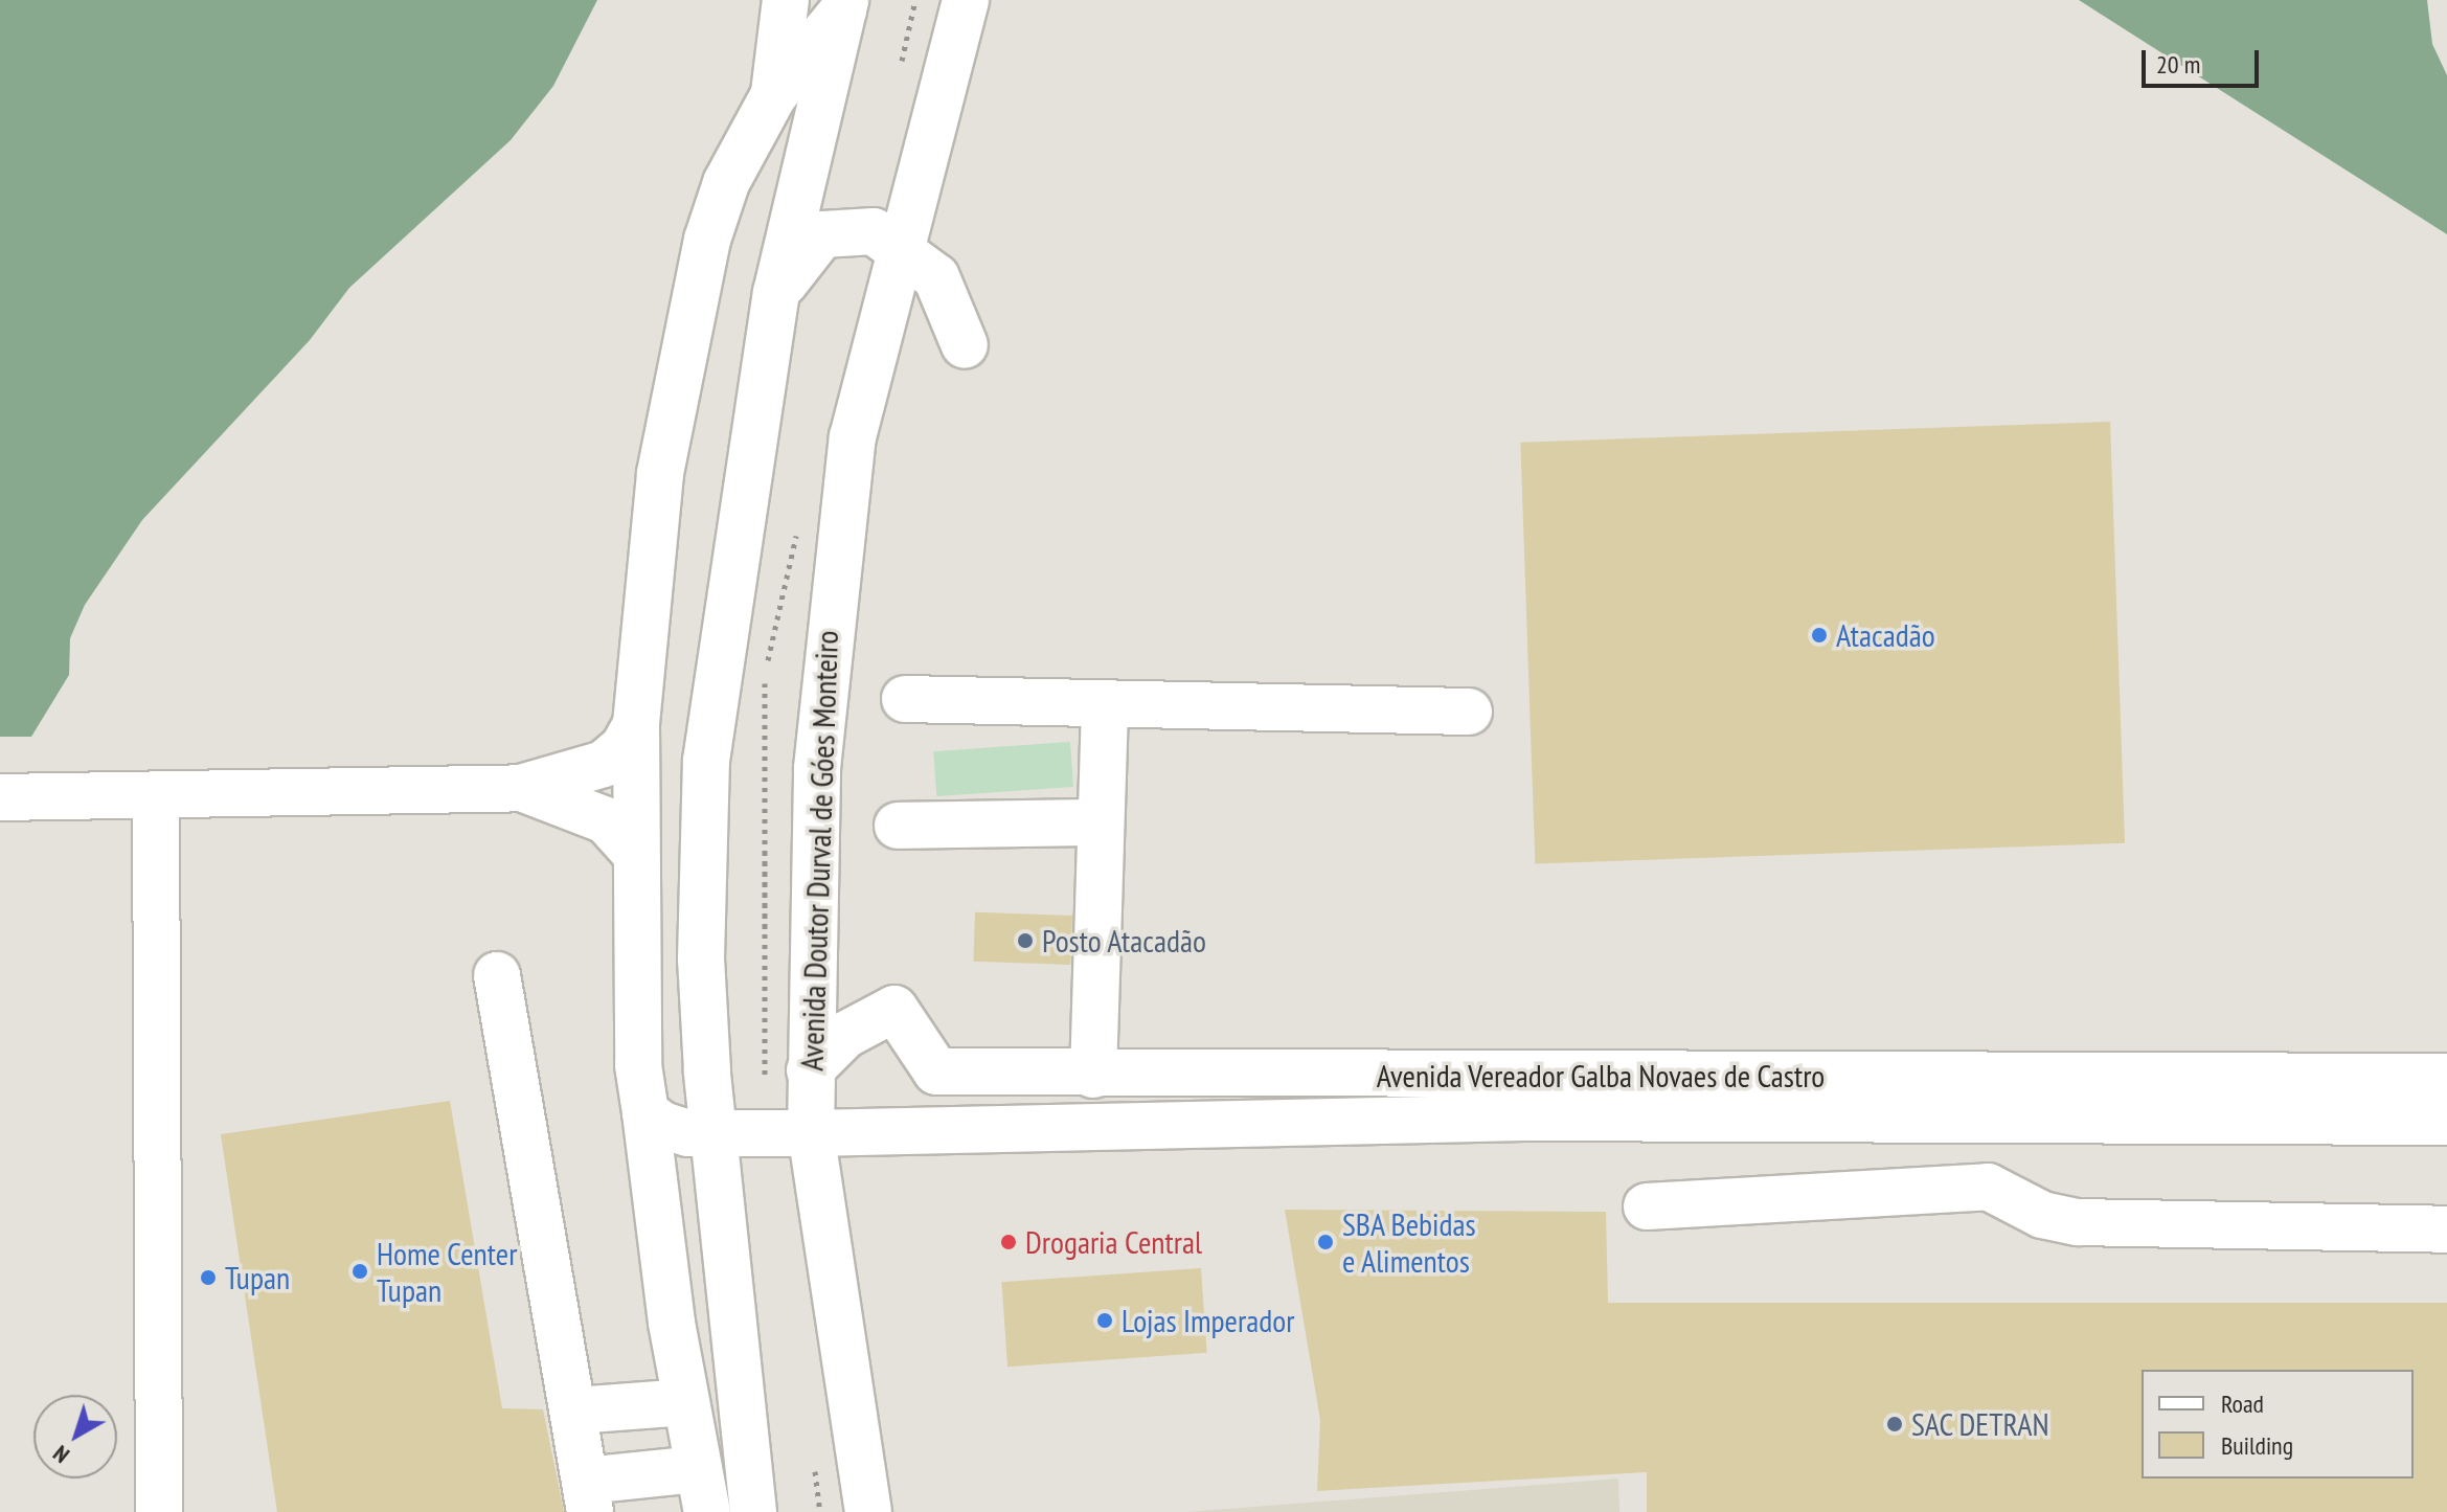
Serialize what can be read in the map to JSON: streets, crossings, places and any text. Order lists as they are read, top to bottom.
{
  "streets": {
    "main road": ["Avenida Doutor Durval de Góes Monteiro", "Avenida Vereador Galba Novaes de Castro"]
  },
  "crossings": [
    ["Avenida Doutor Durval de Góes Monteiro", "Avenida Vereador Galba Novaes de Castro"]
  ],
  "places": [
    "Atacadão",
    "Posto Atacadão",
    "Drogaria Central",
    "SBA Bebidas e Alimentos",
    "Home Center Tupan",
    "Tupan",
    "Lojas Imperador",
    "SAC DETRAN"
  ],
  "legend": ["Road", "Building"],
  "scale_bar": "20 m",
  "north": "bottom left"
}
